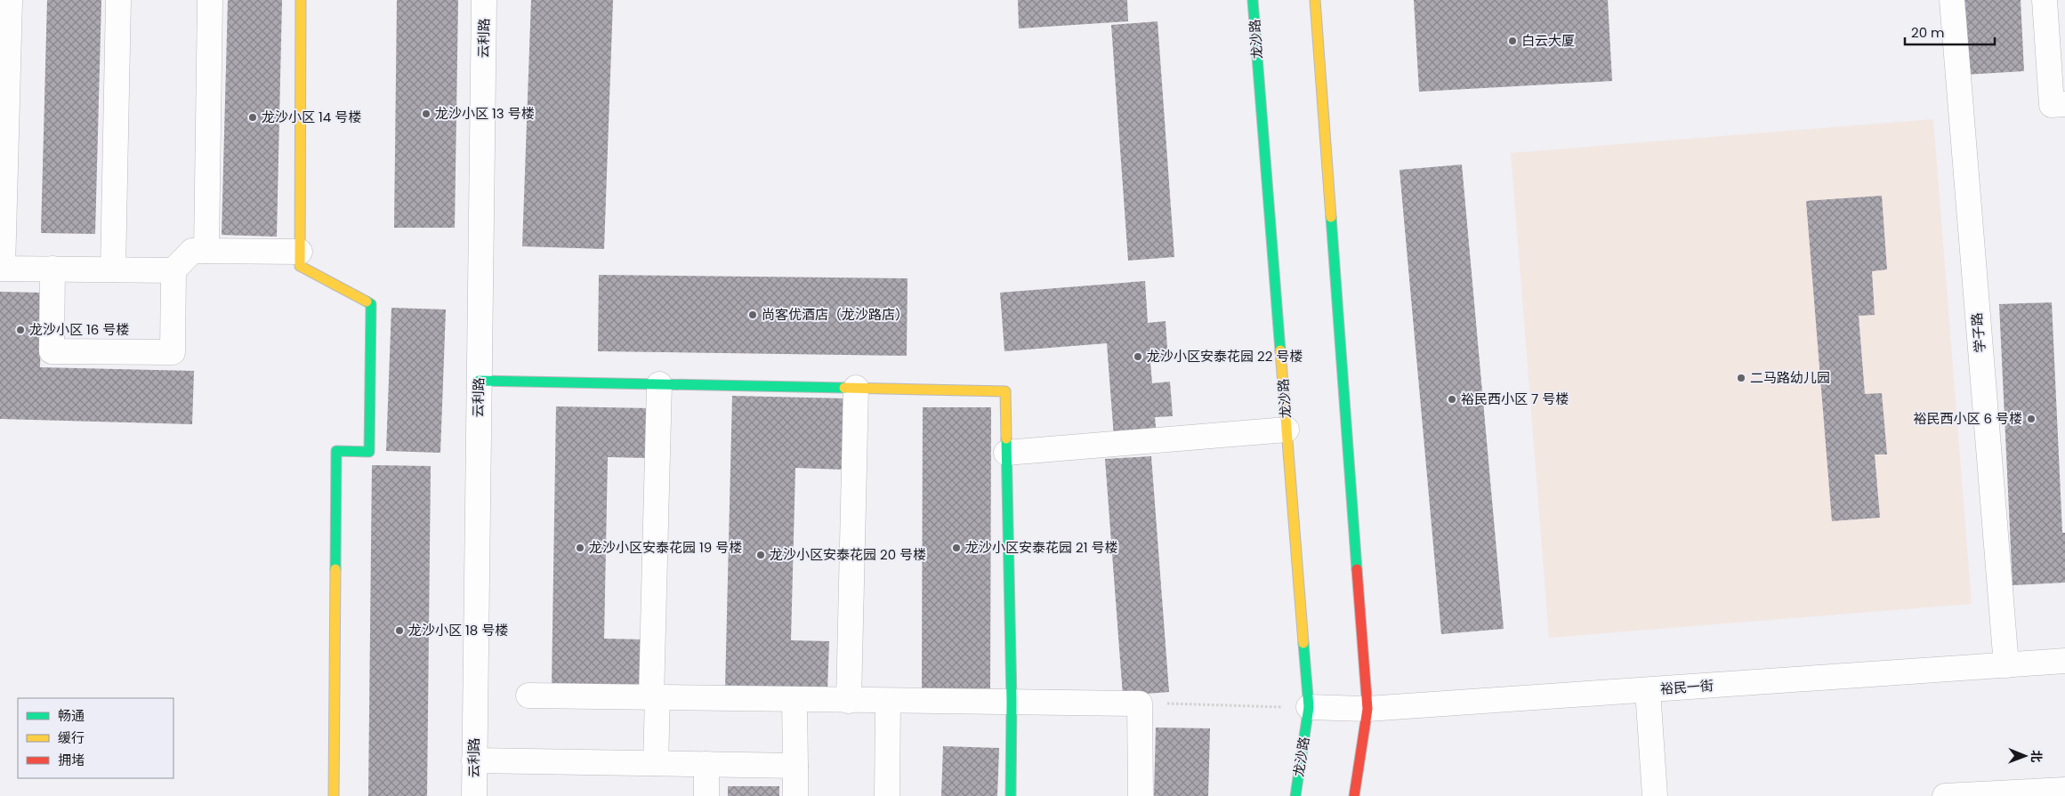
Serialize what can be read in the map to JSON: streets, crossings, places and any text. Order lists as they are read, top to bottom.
{
  "streets": {
    "street": [
      "云利路",
      "龙沙路",
      "学子路",
      "裕民一街"
    ]
  },
  "crossings": [
    ["龙沙路", "裕民一街"],
    ["学子路", "裕民一街"]
  ],
  "places": [
    "白云大厦",
    "龙沙小区 13 号楼",
    "龙沙小区 14 号楼",
    "尚客优酒店（龙沙路店）",
    "龙沙小区 16 号楼",
    "龙沙小区安泰花园 22 号楼",
    "二马路幼儿园",
    "裕民西小区 7 号楼",
    "裕民西小区 6 号楼",
    "龙沙小区安泰花园 19 号楼",
    "龙沙小区安泰花园 21 号楼",
    "龙沙小区安泰花园 20 号楼",
    "龙沙小区 18 号楼"
  ],
  "legend": ["畅通", "缓行", "拥堵"],
  "scale_bar": "20 m",
  "north": "right"
}
